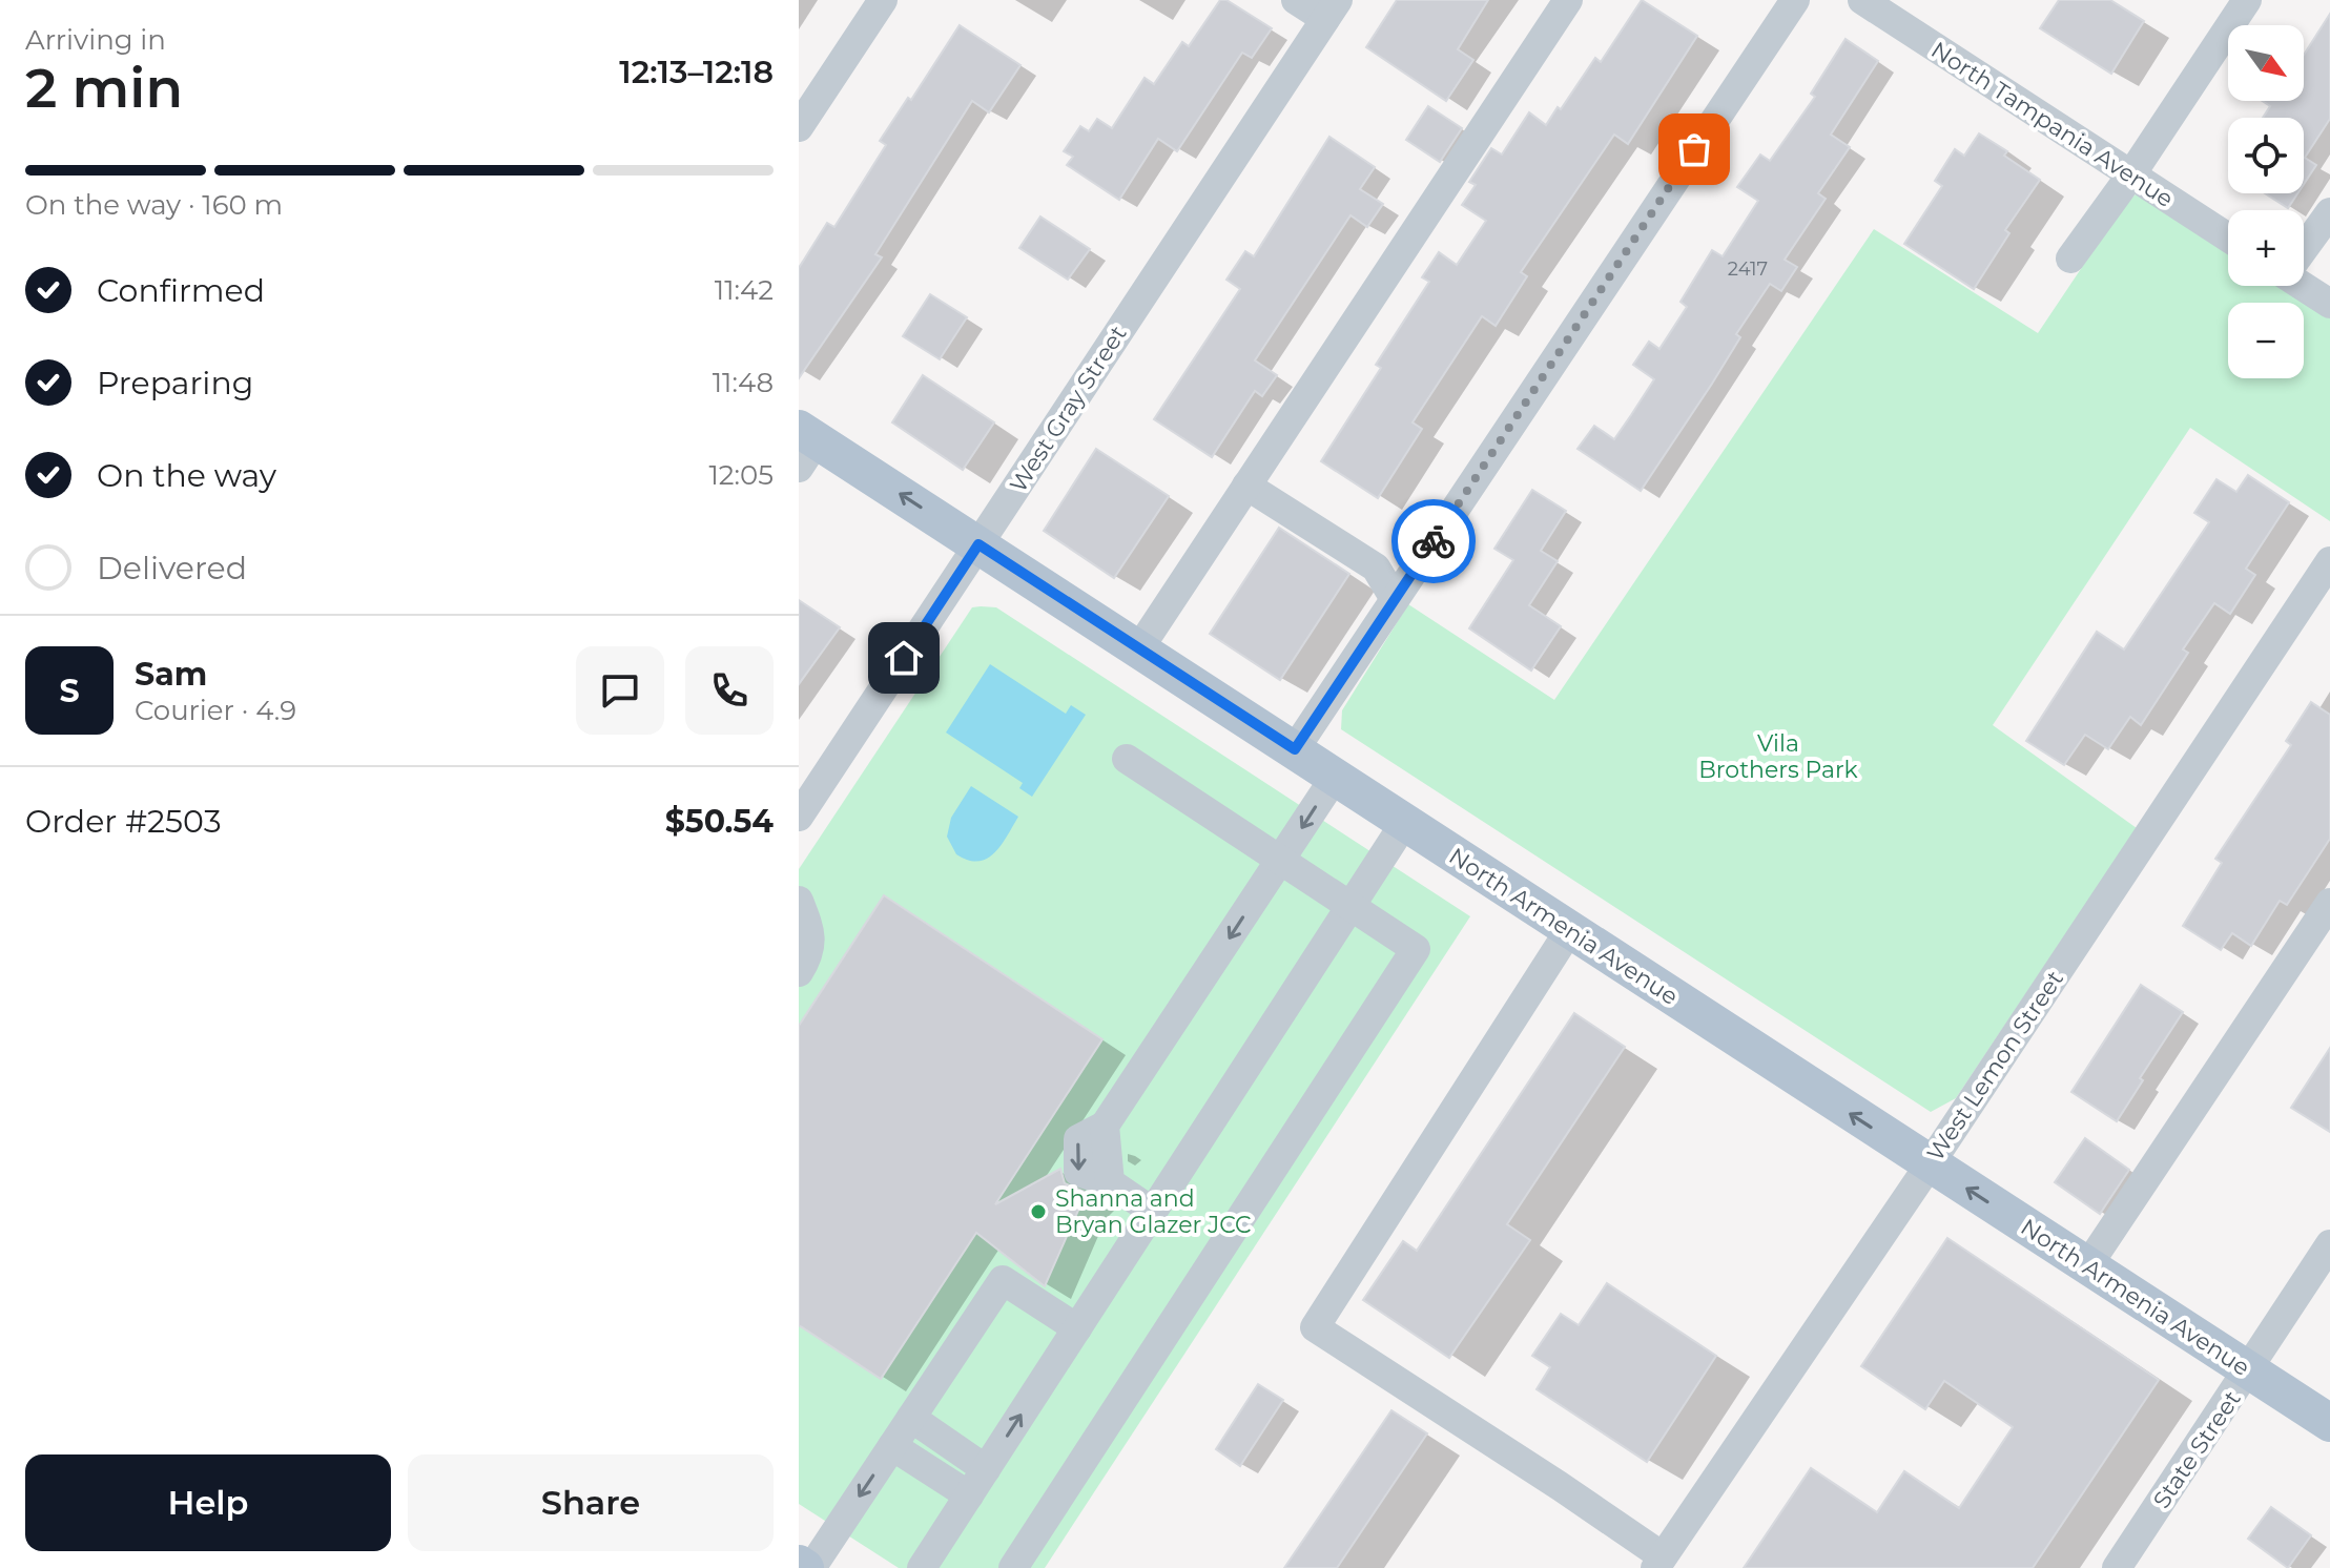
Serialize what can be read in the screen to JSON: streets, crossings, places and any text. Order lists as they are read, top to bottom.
{
  "streets": {
    "main road": ["North Armenia Avenue"],
    "street": [
      "North Tampania Avenue",
      "West Gray Street",
      "West Lemon Street",
      "State Street"
    ]
  },
  "crossings": [
    ["West Gray Street", "North Armenia Avenue"],
    ["North Armenia Avenue", "West Lemon Street"],
    ["North Armenia Avenue", "State Street"]
  ],
  "one_way": ["North Armenia Avenue"],
  "parks": ["Vila Brothers Park"],
  "places": ["Shanna and Bryan Glazer JCC"],
  "house_numbers": ["2417"],
  "north": "bottom right",
  "page": {
    "heading": ["2 min", "Arriving in", "12:13–12:18"],
    "panel": [
      "Sam",
      "Courier · 4.9",
      "Order #2503",
      "$50.54"
    ],
    "map_buttons": ["+", "−"],
    "bar": "On the way · 160 m",
    "list": [
      ["Confirmed", "11:42"],
      ["Preparing", "11:48"],
      ["On the way", "12:05"],
      "Delivered"
    ],
    "round": "S",
    "buttons": ["Help", "Share"]
  }
}
